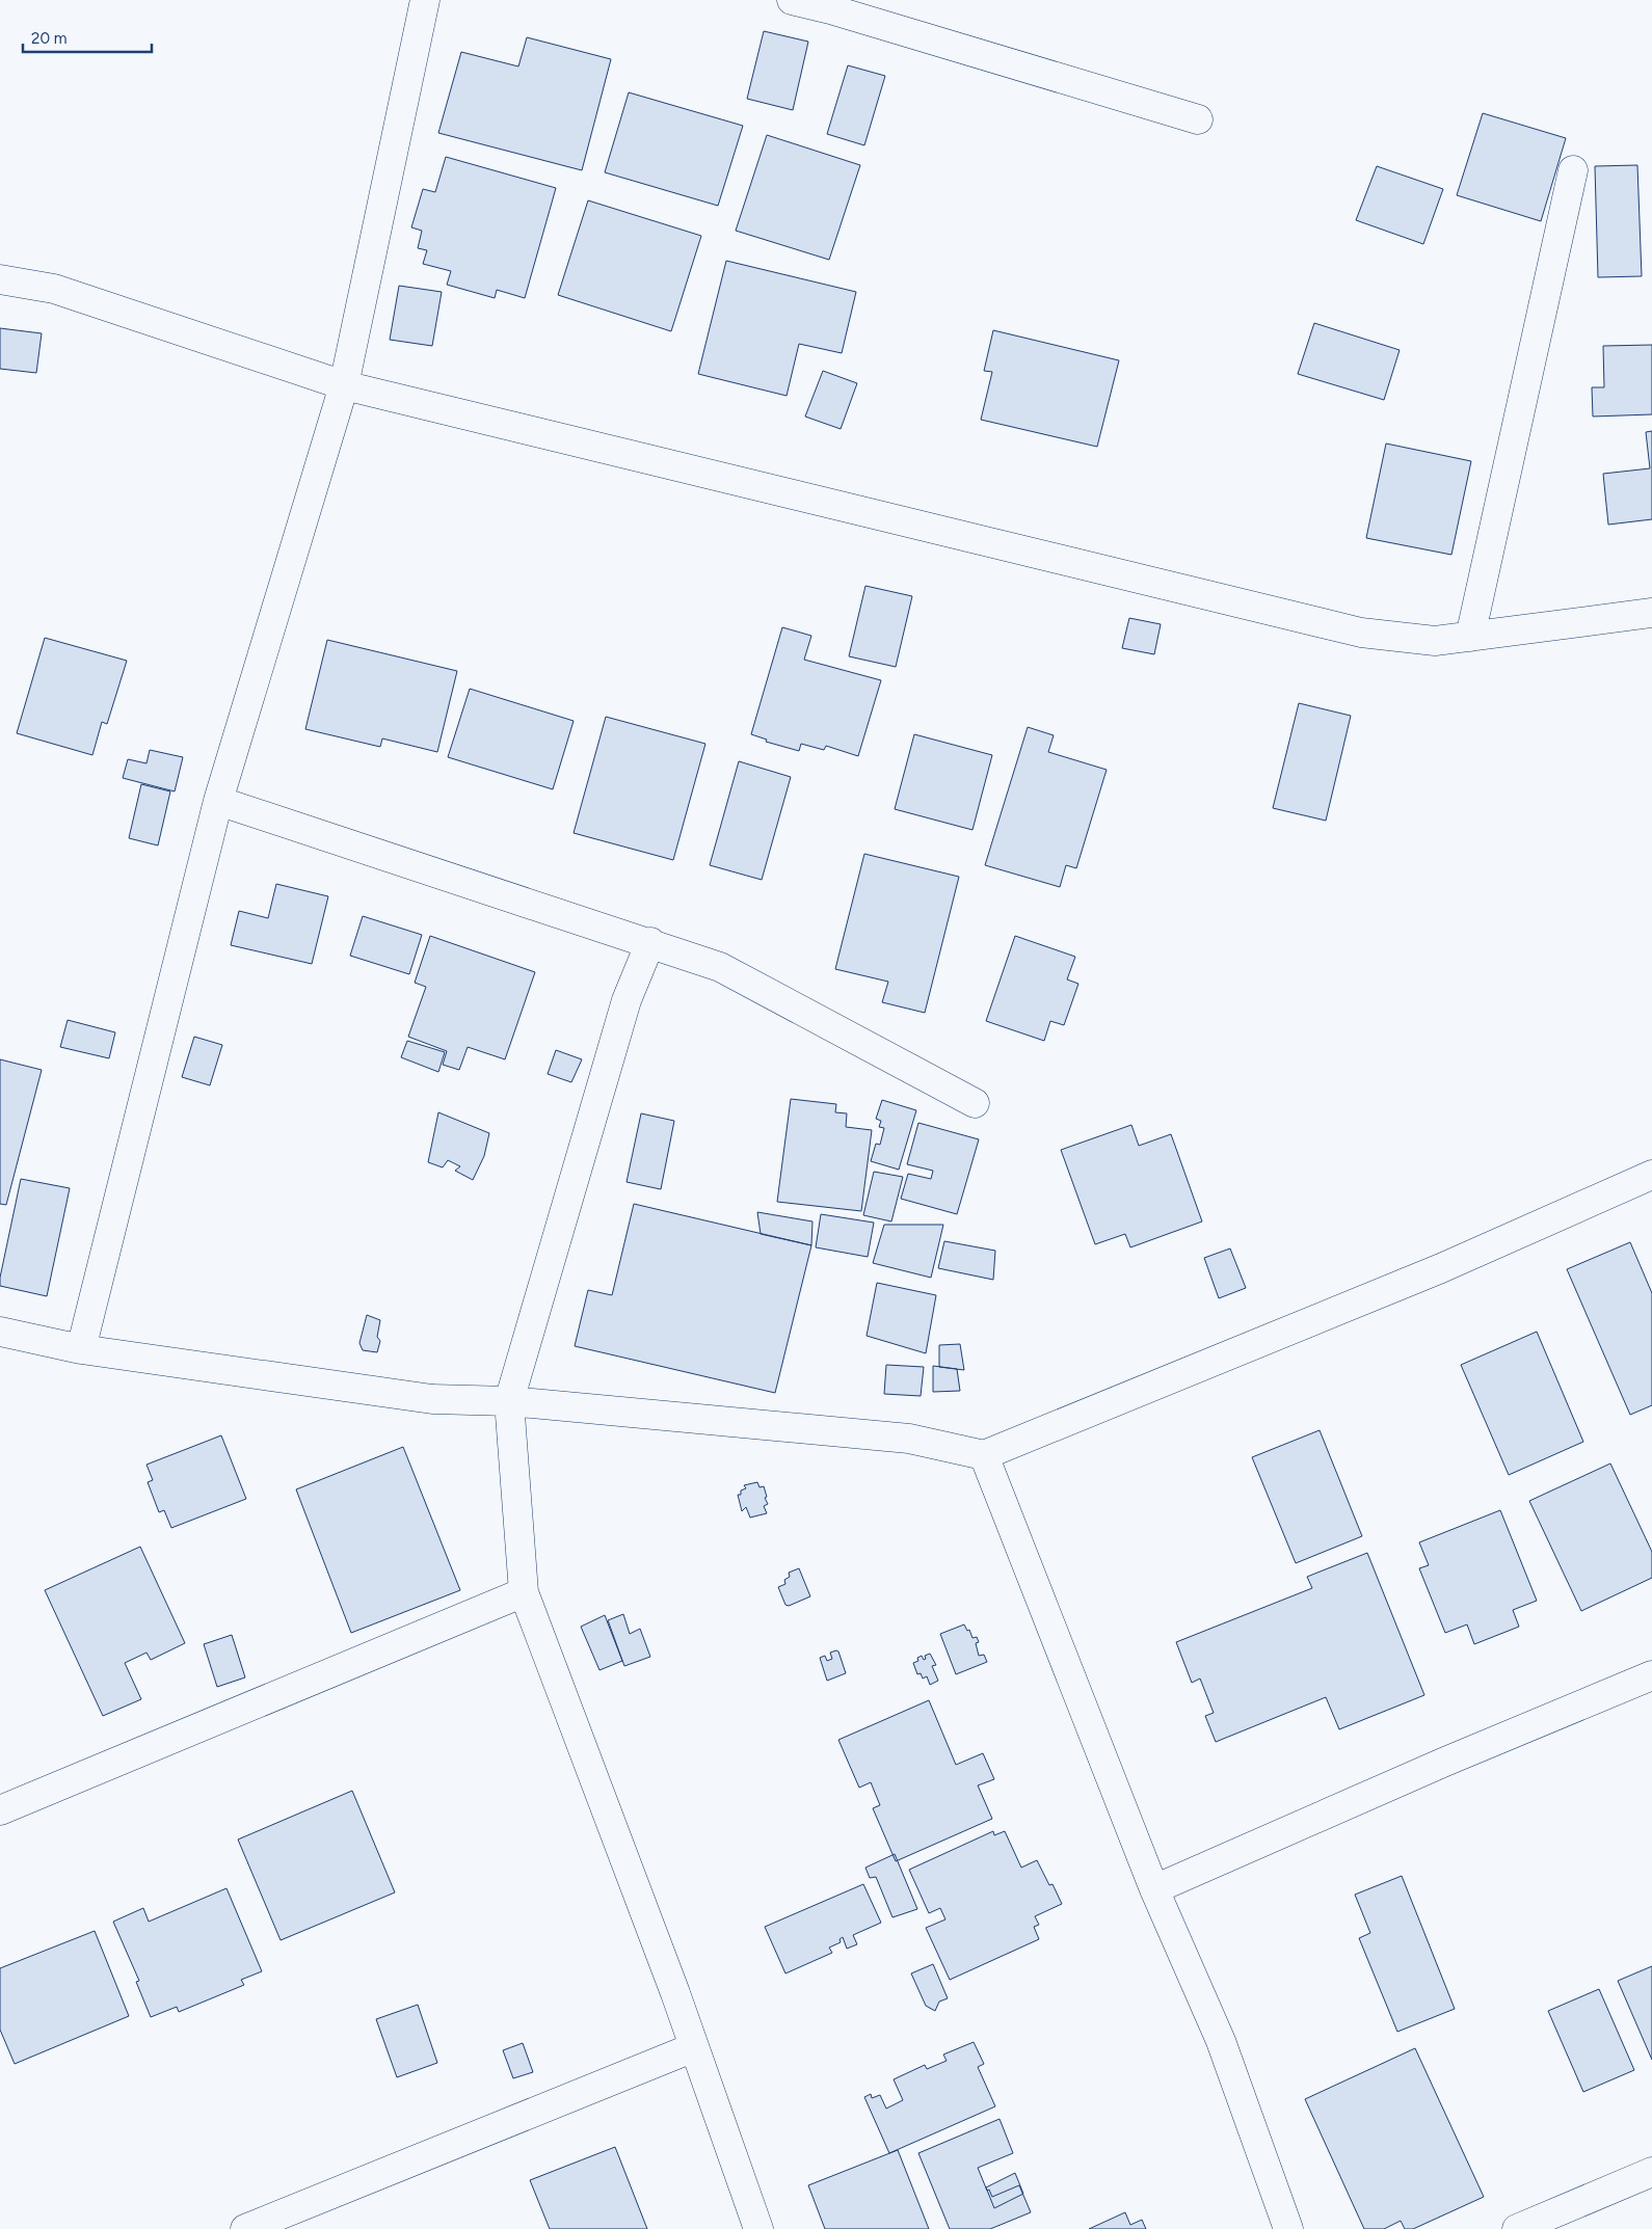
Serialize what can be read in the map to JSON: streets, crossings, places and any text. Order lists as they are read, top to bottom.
{
  "scale_bar": "20 m"
}
